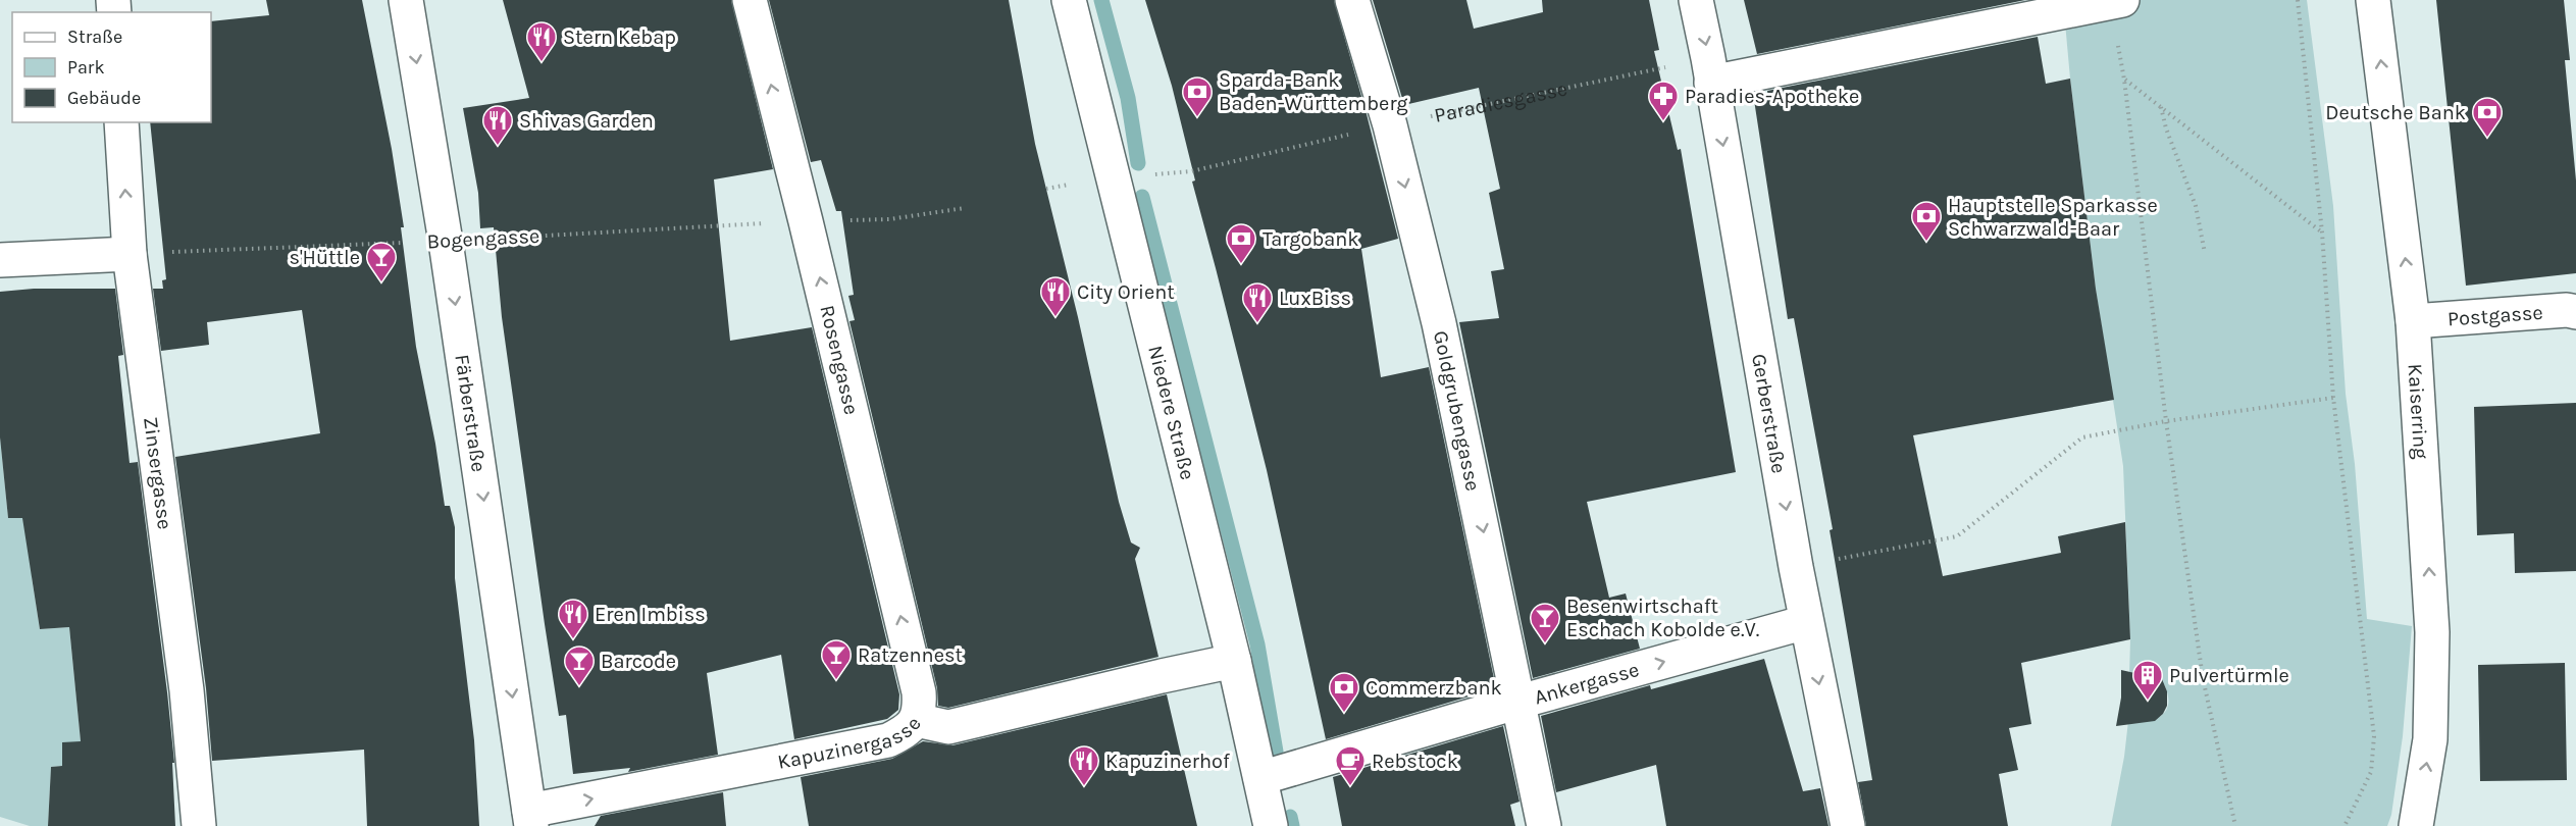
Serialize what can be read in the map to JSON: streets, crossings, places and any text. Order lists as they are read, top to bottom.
{
  "streets": {
    "street": [
      "Postgasse",
      "Rosengasse",
      "Goldgrubengasse",
      "Kaiserring",
      "Färberstraße",
      "Niedere Straße",
      "Gerberstraße",
      "Zinsergasse",
      "Ankergasse",
      "Kapuzinergasse"
    ],
    "path": ["Paradiesgasse", "Bogengasse"]
  },
  "crossings": [
    ["Paradiesgasse", "Goldgrubengasse"],
    ["Paradiesgasse", "Niedere Straße"],
    ["Paradiesgasse", "Gerberstraße"],
    ["Bogengasse", "Rosengasse"],
    ["Bogengasse", "Färberstraße"],
    ["Bogengasse", "Zinsergasse"],
    ["Postgasse", "Kaiserring"],
    ["Rosengasse", "Kapuzinergasse"],
    ["Goldgrubengasse", "Ankergasse"],
    ["Färberstraße", "Kapuzinergasse"],
    ["Niedere Straße", "Ankergasse"],
    ["Niedere Straße", "Kapuzinergasse"],
    ["Gerberstraße", "Ankergasse"]
  ],
  "one_way": [
    "Rosengasse",
    "Goldgrubengasse",
    "Kaiserring",
    "Färberstraße",
    "Gerberstraße",
    "Ankergasse",
    "Kapuzinergasse"
  ],
  "places": {
    "restaurant": [
      "Stern Kebap",
      "Shivas Garden",
      "City Orient",
      "LuxBiss",
      "Eren Imbiss",
      "Kapuzinerhof"
    ],
    "bank": [
      "Sparda-Bank Baden-Württemberg",
      "Deutsche Bank",
      "Hauptstelle Sparkasse Schwarzwald-Baar",
      "Targobank",
      "Commerzbank"
    ],
    "pharmacy": ["Paradies-Apotheke"],
    "bar": [
      "s'Hüttle",
      "Besenwirtschaft Eschach Kobolde e.V.",
      "Ratzennest",
      "Barcode"
    ],
    "building": ["Pulvertürmle"],
    "cafe": ["Rebstock"]
  },
  "legend": ["Straße", "Park", "Gebäude"]
}
